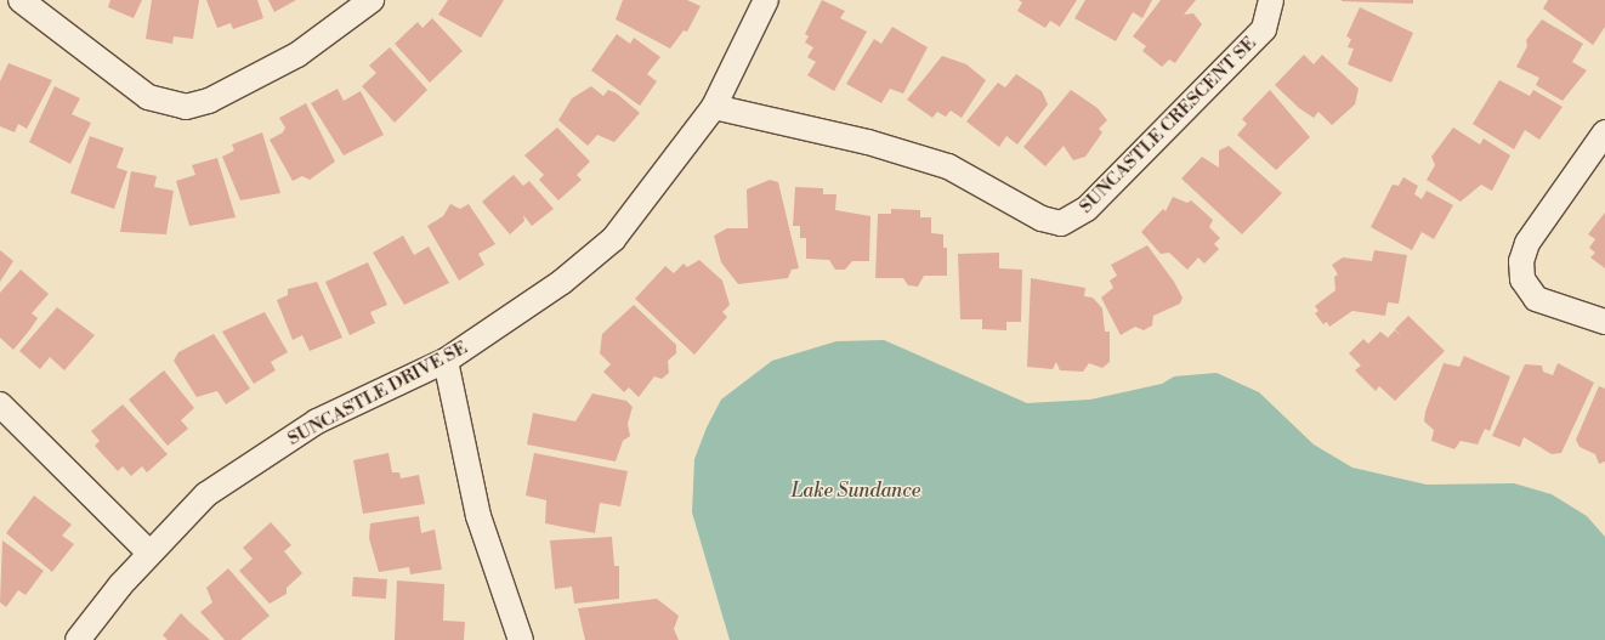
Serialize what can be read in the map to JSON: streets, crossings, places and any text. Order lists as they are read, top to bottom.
{
  "streets": {
    "street": ["SUNCASTLE CRESCENT SE", "SUNCASTLE DRIVE SE"]
  },
  "crossings": [
    ["SUNCASTLE CRESCENT SE", "SUNCASTLE DRIVE SE"]
  ],
  "water": ["Lake Sundance"]
}
